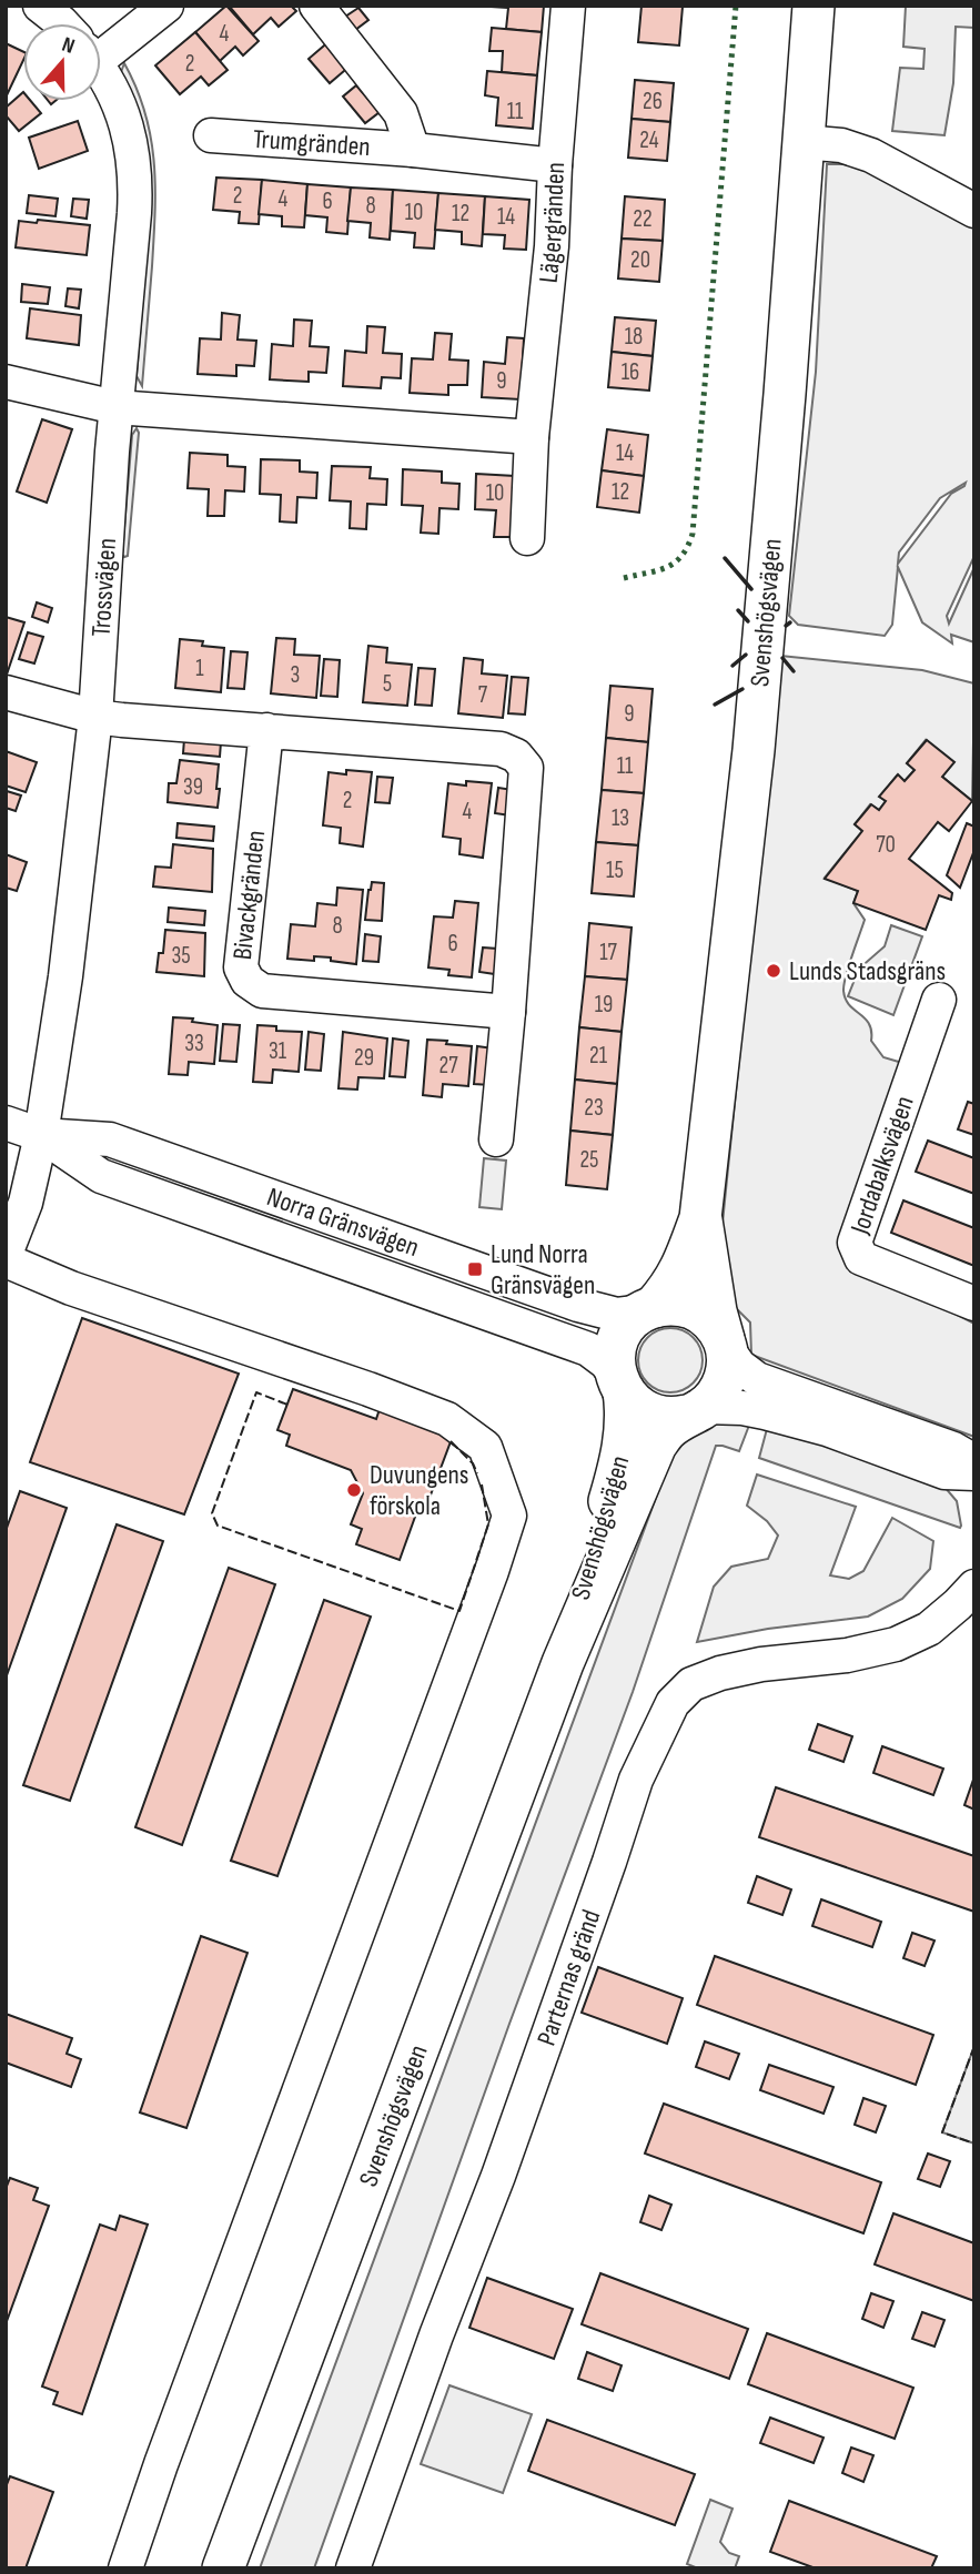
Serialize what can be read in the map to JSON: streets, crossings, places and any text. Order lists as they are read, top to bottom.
{
  "streets": {
    "main road": ["Svenshögsvägen"],
    "street": [
      "Trumgränden",
      "Lägergränden",
      "Trossvägen",
      "Bivackgränden",
      "Jordabalksvägen",
      "Norra Gränsvägen",
      "Parternas gränd"
    ]
  },
  "crossings": [
    ["Trumgränden", "Lägergränden"],
    ["Trossvägen", "Norra Gränsvägen"],
    ["Svenshögsvägen", "Norra Gränsvägen"]
  ],
  "places": {
    "other": ["Lunds Stadsgräns", "Duvungens förskola"],
    "transit": ["Lund Norra Gränsvägen"]
  },
  "house_numbers": [
    "4",
    "2",
    "26",
    "11",
    "24",
    "2",
    "4",
    "6",
    "8",
    "10",
    "12",
    "14",
    "22",
    "20",
    "18",
    "16",
    "9",
    "14",
    "12",
    "10",
    "1",
    "3",
    "5",
    "7",
    "9",
    "11",
    "39",
    "2",
    "4",
    "13",
    "70",
    "15",
    "8",
    "6",
    "17",
    "35",
    "19",
    "33",
    "31",
    "21",
    "29",
    "27",
    "23",
    "25"
  ],
  "north": "top"
}
